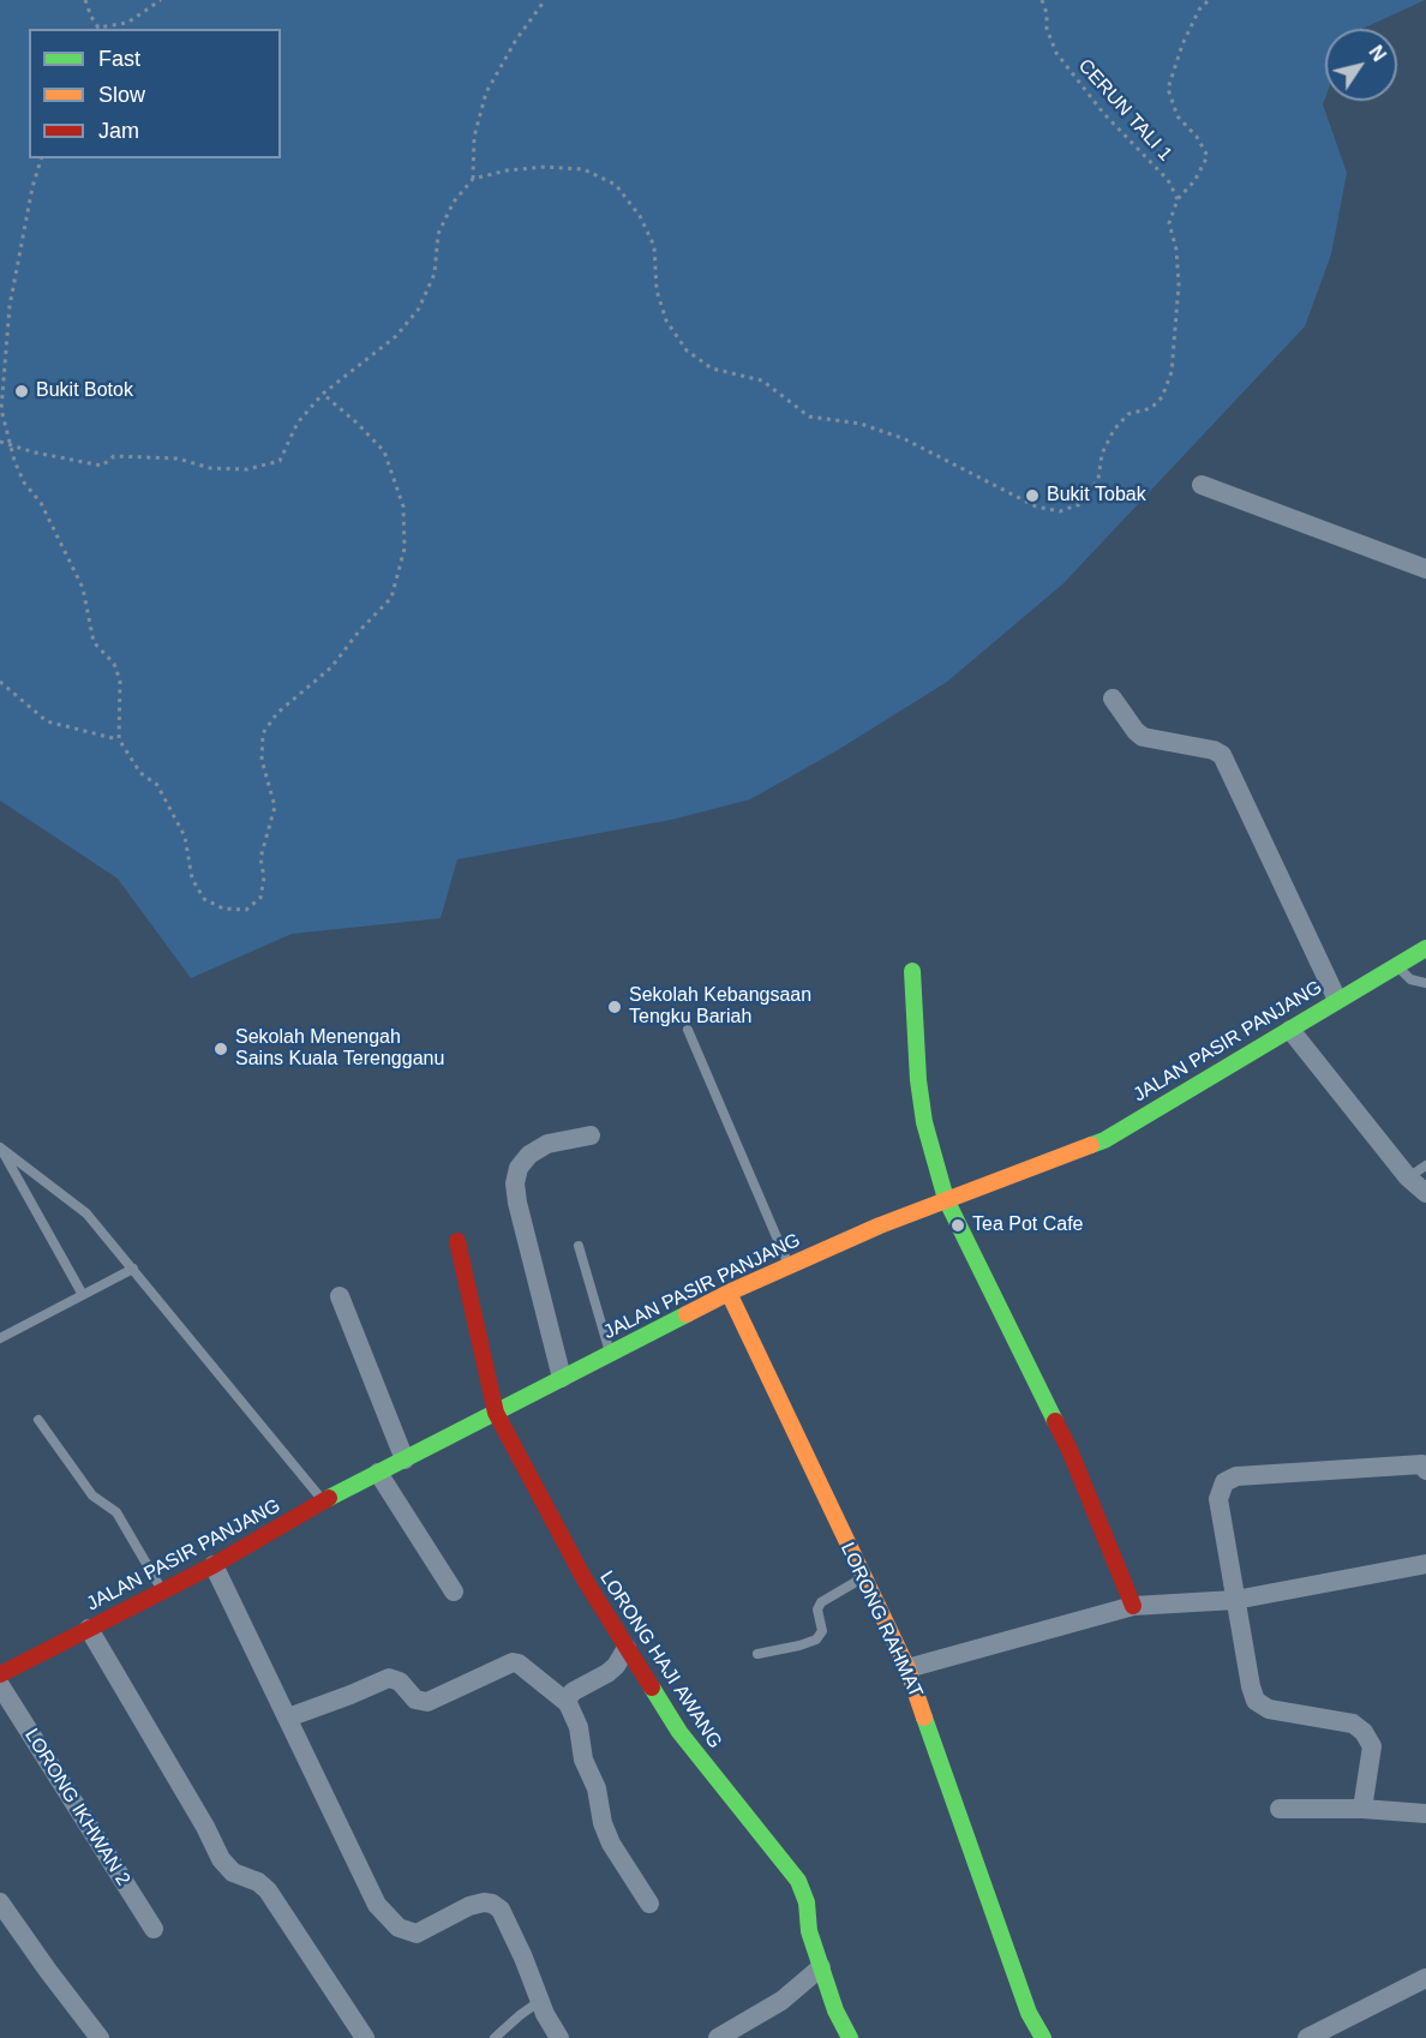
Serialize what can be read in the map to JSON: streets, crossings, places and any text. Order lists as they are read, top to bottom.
{
  "streets": {
    "street": [
      "JALAN PASIR PANJANG",
      "LORONG RAHMAT",
      "LORONG HAJI AWANG",
      "LORONG IKHWAN 2"
    ],
    "path": ["CERUN TALI 1"]
  },
  "crossings": [
    ["JALAN PASIR PANJANG", "LORONG RAHMAT"],
    ["JALAN PASIR PANJANG", "LORONG HAJI AWANG"]
  ],
  "places": [
    "Bukit Botok",
    "Bukit Tobak",
    "Sekolah Kebangsaan Tengku Bariah",
    "Sekolah Menengah Sains Kuala Terengganu",
    "Tea Pot Cafe"
  ],
  "legend": ["Fast", "Slow", "Jam"],
  "north": "top right"
}
